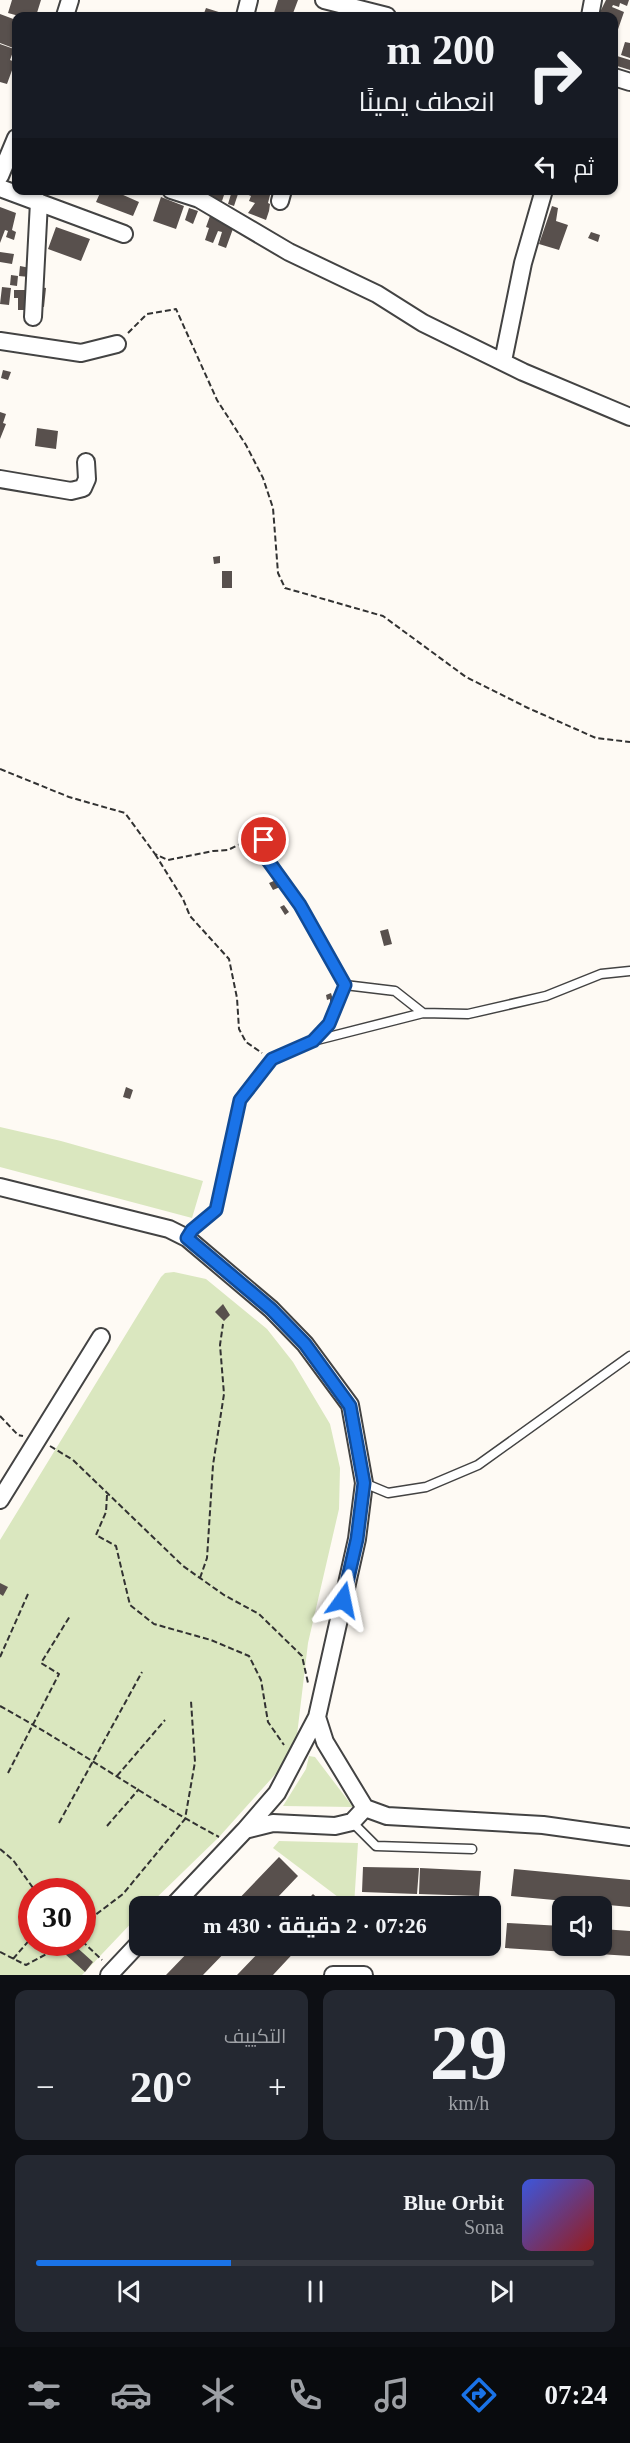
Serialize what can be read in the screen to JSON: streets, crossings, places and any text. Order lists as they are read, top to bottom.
{
  "page": {
    "turn": ["200 m", "انعطف يمينًا"],
    "then": "ثم",
    "limit": "30",
    "trip": "07:26 · 2 دقيقة · 430 m",
    "tile": [
      ["29", "km/h"],
      "التكييف"
    ],
    "heat": ["−", "20°", "+"],
    "song": ["Blue Orbit", "Sona"],
    "tabs": "07:24"
  }
}
